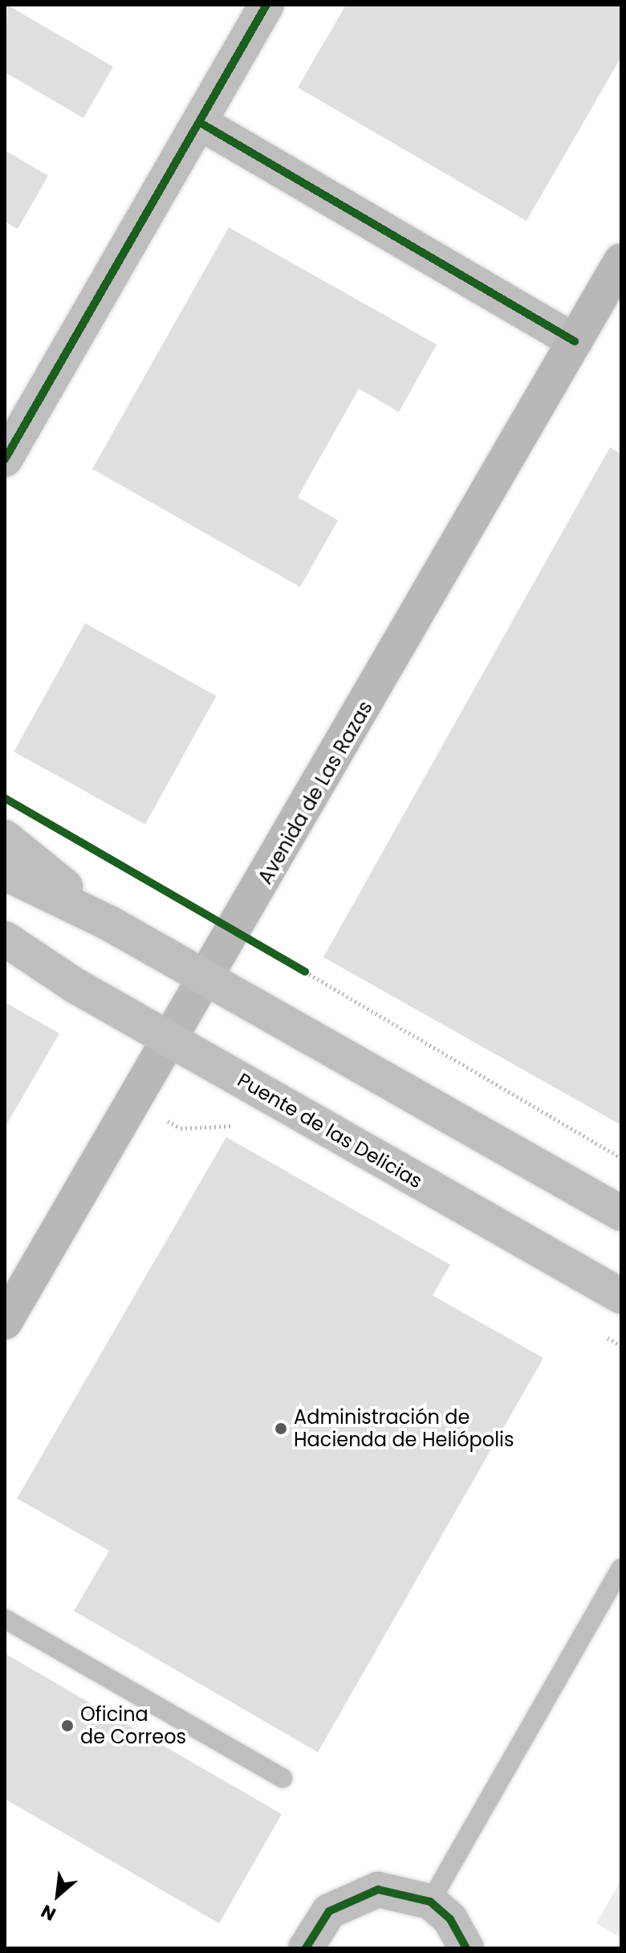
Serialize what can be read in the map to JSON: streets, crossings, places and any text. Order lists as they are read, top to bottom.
{
  "streets": {
    "main road": ["Avenida de Las Razas", "Puente de las Delicias"]
  },
  "crossings": [
    ["Avenida de Las Razas", "Puente de las Delicias"]
  ],
  "places": ["Administración de Hacienda de Heliópolis", "Oficina de Correos"],
  "north": "bottom left"
}
